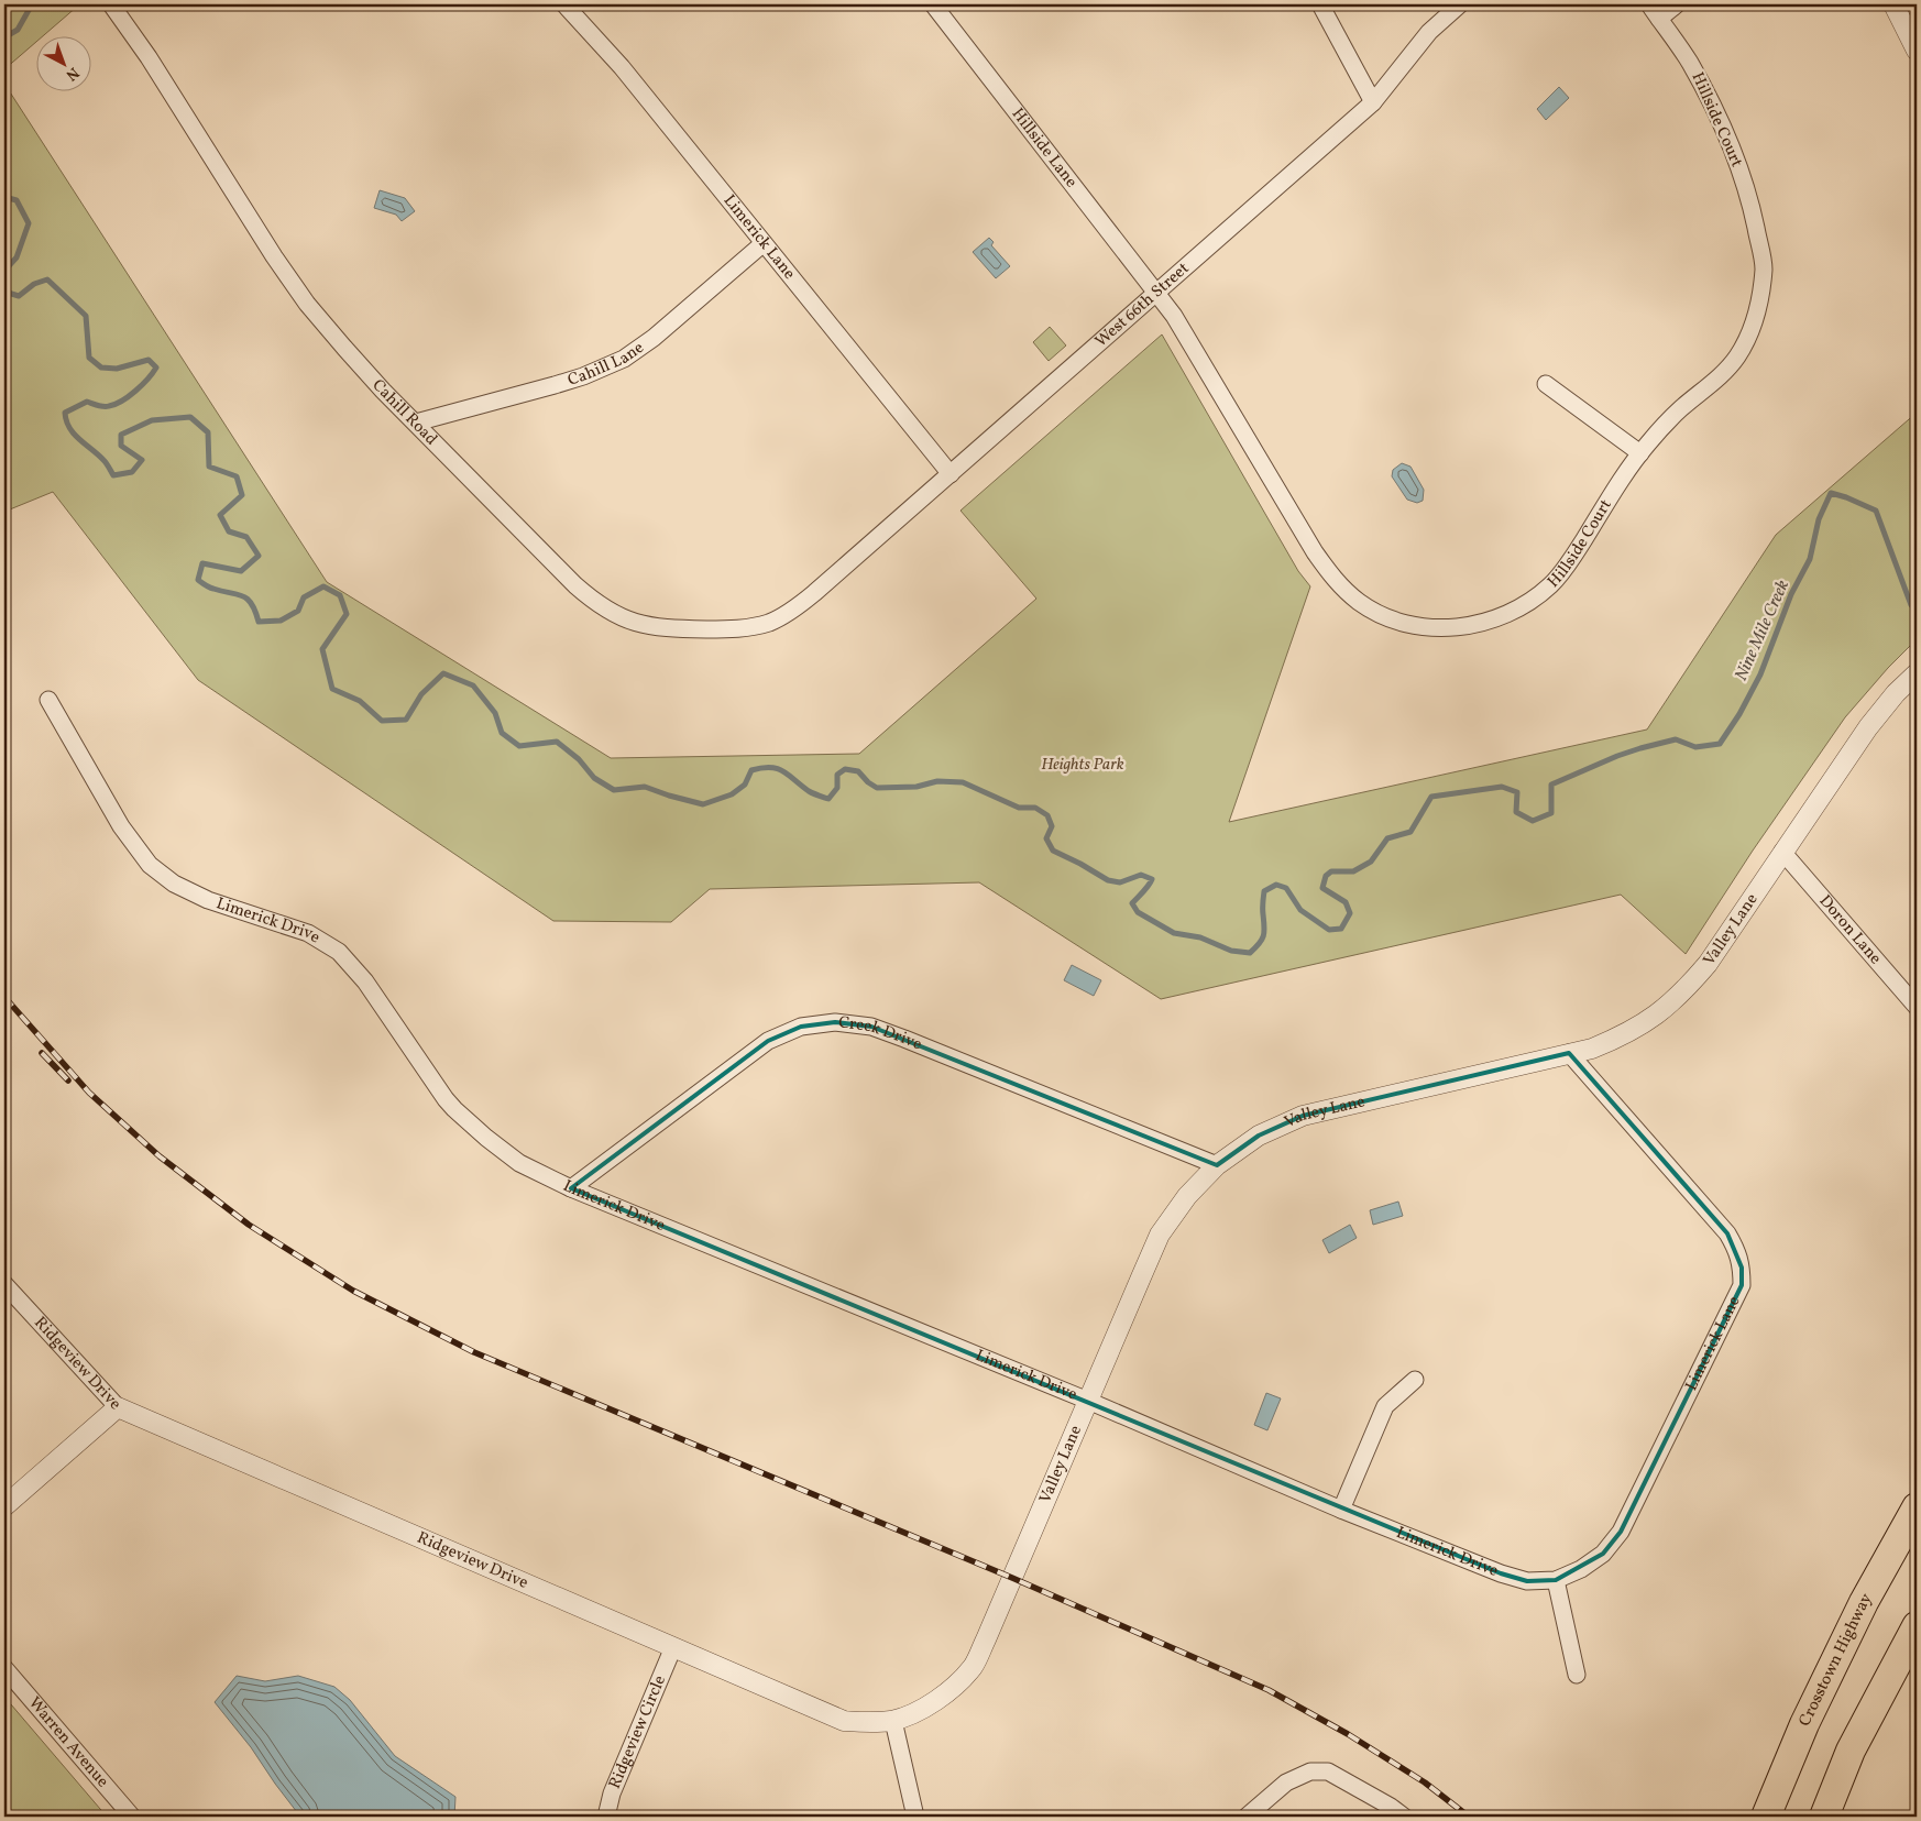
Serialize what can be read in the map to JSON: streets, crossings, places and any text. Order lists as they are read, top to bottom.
{
  "streets": {
    "highway": ["Crosstown Highway"],
    "street": [
      "Hillside Court",
      "Hillside Lane",
      "Limerick Lane",
      "West 66th Street",
      "Cahill Lane",
      "Cahill Road",
      "Limerick Drive",
      "Valley Lane",
      "Doron Lane",
      "Creek Drive",
      "Ridgeview Drive",
      "Ridgeview Circle",
      "Warren Avenue"
    ]
  },
  "crossings": [
    ["Hillside Court", "Hillside Lane"],
    ["Hillside Court", "West 66th Street"],
    ["Hillside Lane", "West 66th Street"],
    ["Limerick Lane", "West 66th Street"],
    ["Limerick Lane", "Cahill Lane"],
    ["Limerick Lane", "Limerick Drive"],
    ["Limerick Lane", "Valley Lane"],
    ["West 66th Street", "Cahill Road"],
    ["Cahill Lane", "Cahill Road"],
    ["Limerick Drive", "Valley Lane"],
    ["Limerick Drive", "Creek Drive"],
    ["Valley Lane", "Doron Lane"],
    ["Valley Lane", "Creek Drive"],
    ["Valley Lane", "Ridgeview Drive"],
    ["Ridgeview Drive", "Ridgeview Circle"]
  ],
  "water": ["Nine Mile Creek"],
  "parks": ["Heights Park"],
  "north": "bottom right"
}
